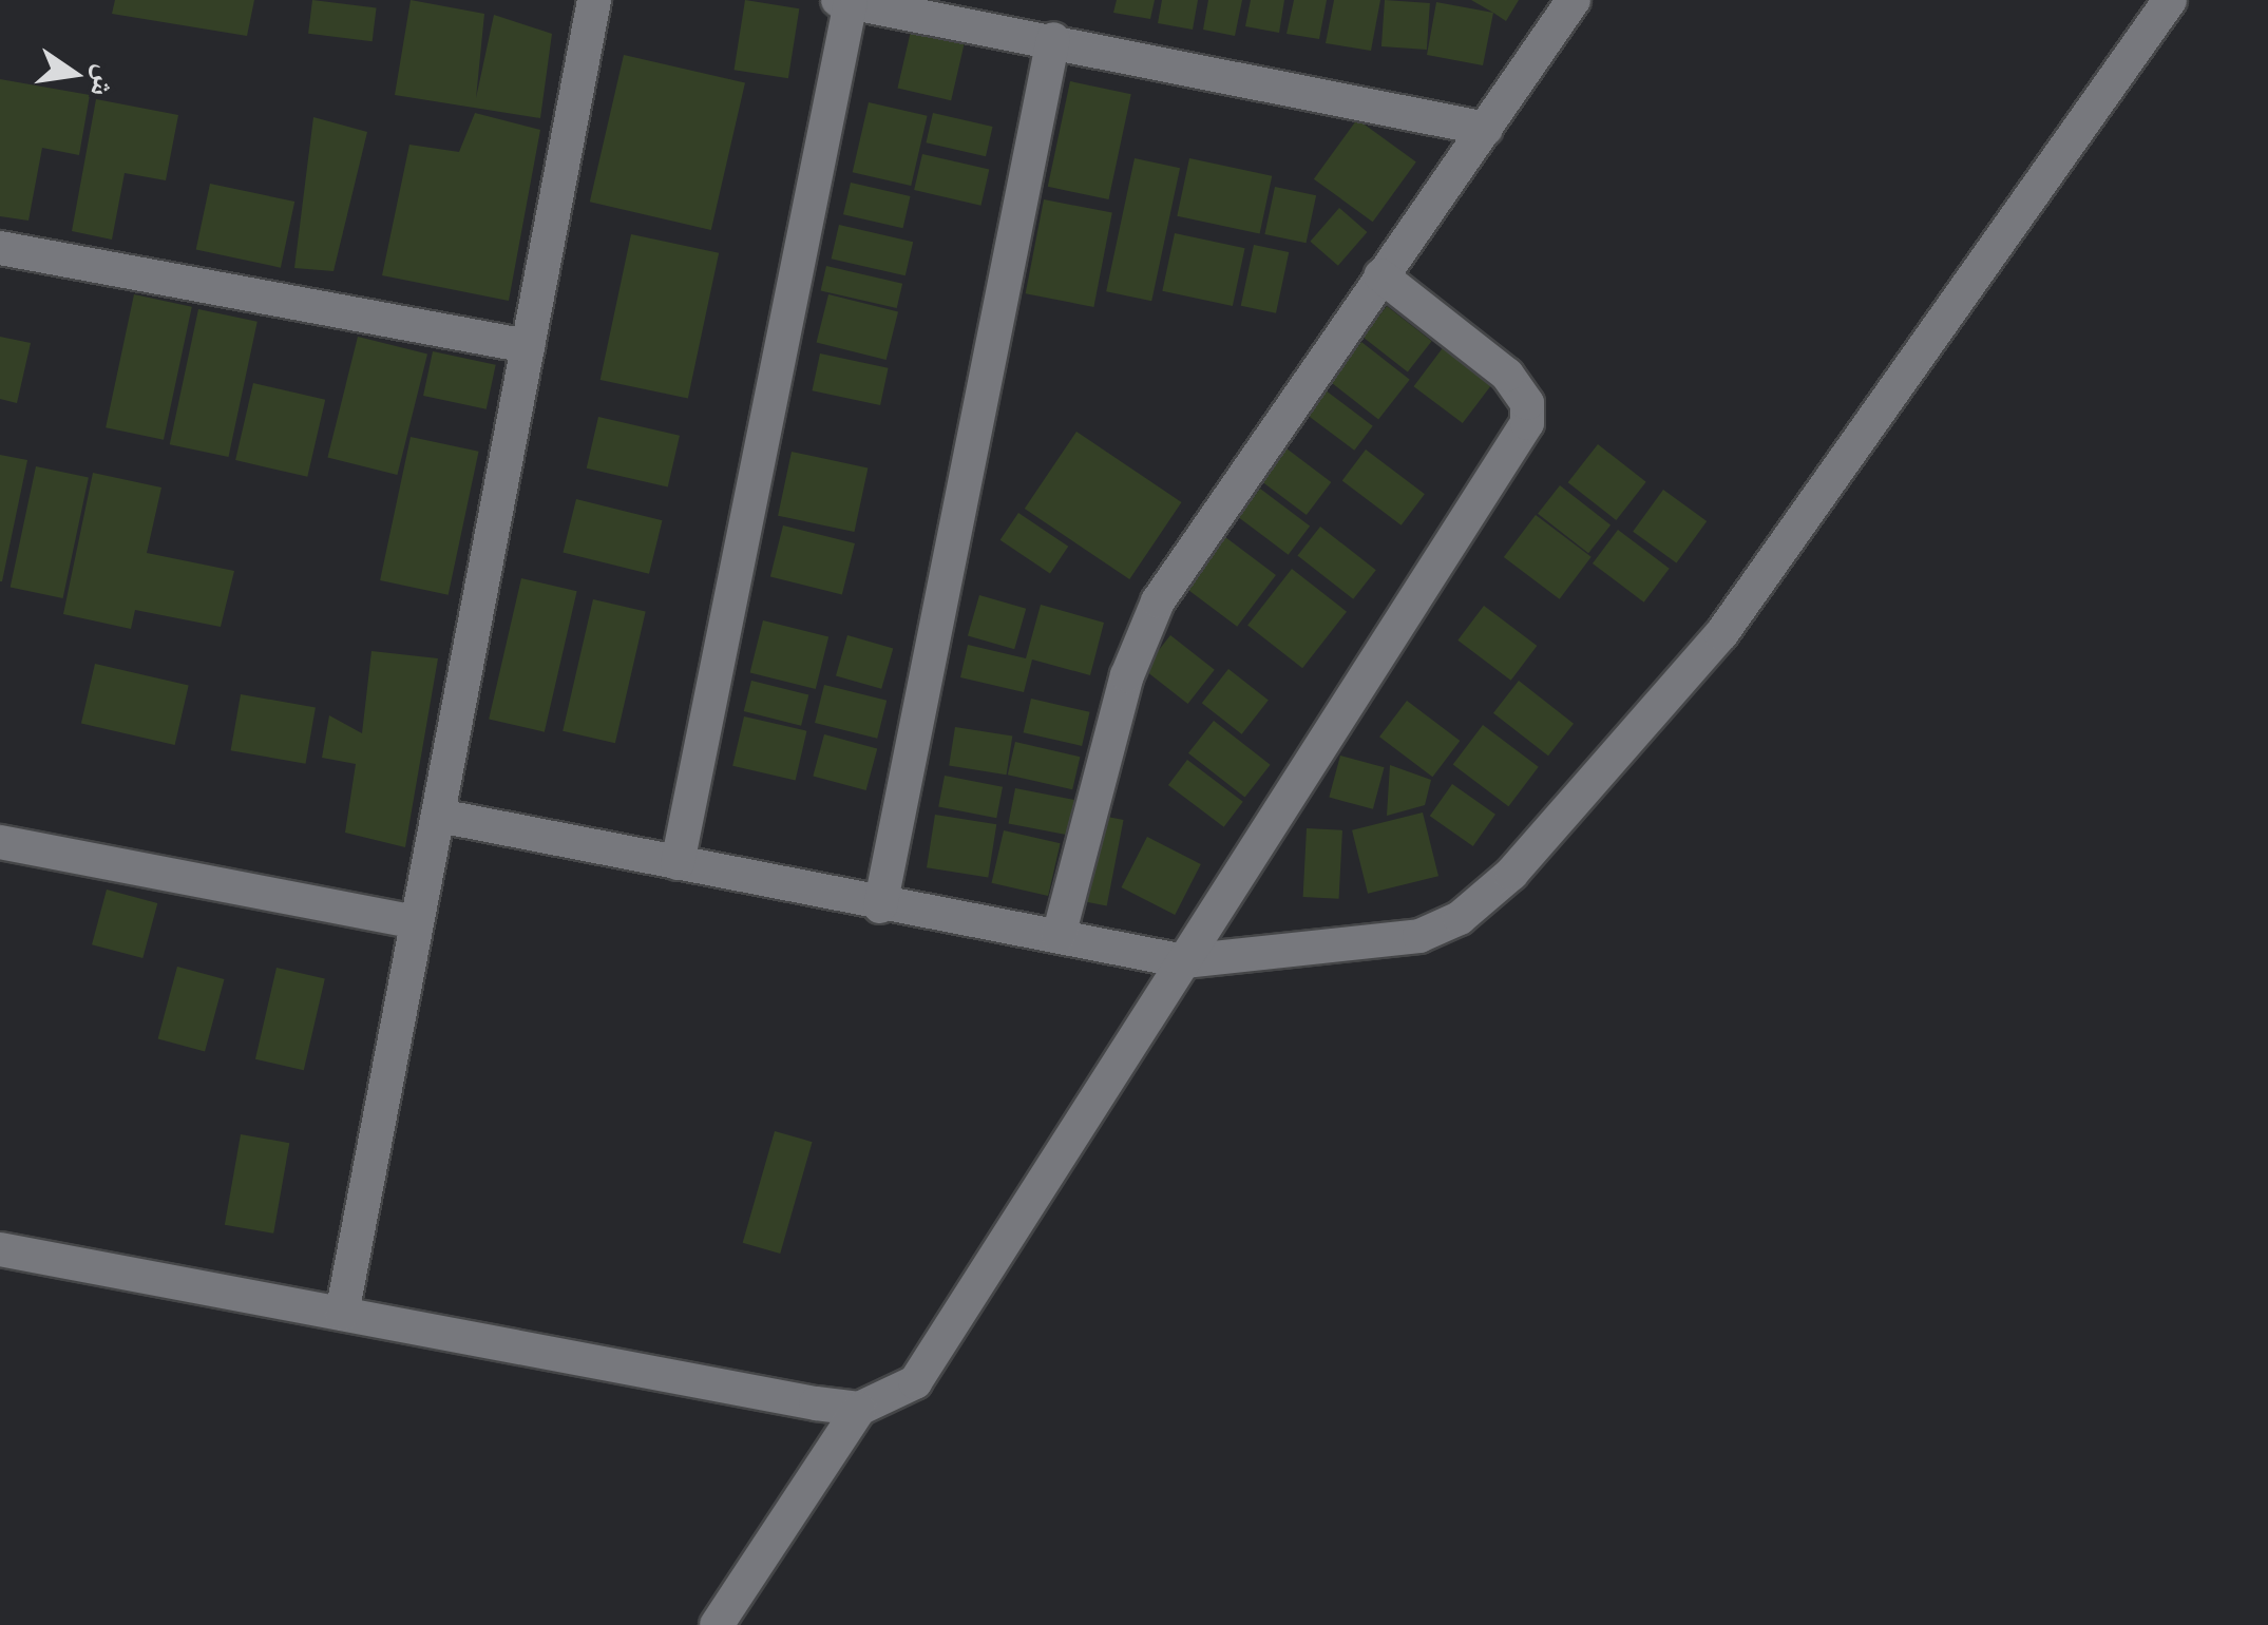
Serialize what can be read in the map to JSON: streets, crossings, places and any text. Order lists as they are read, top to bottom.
{
  "north": "right"
}
